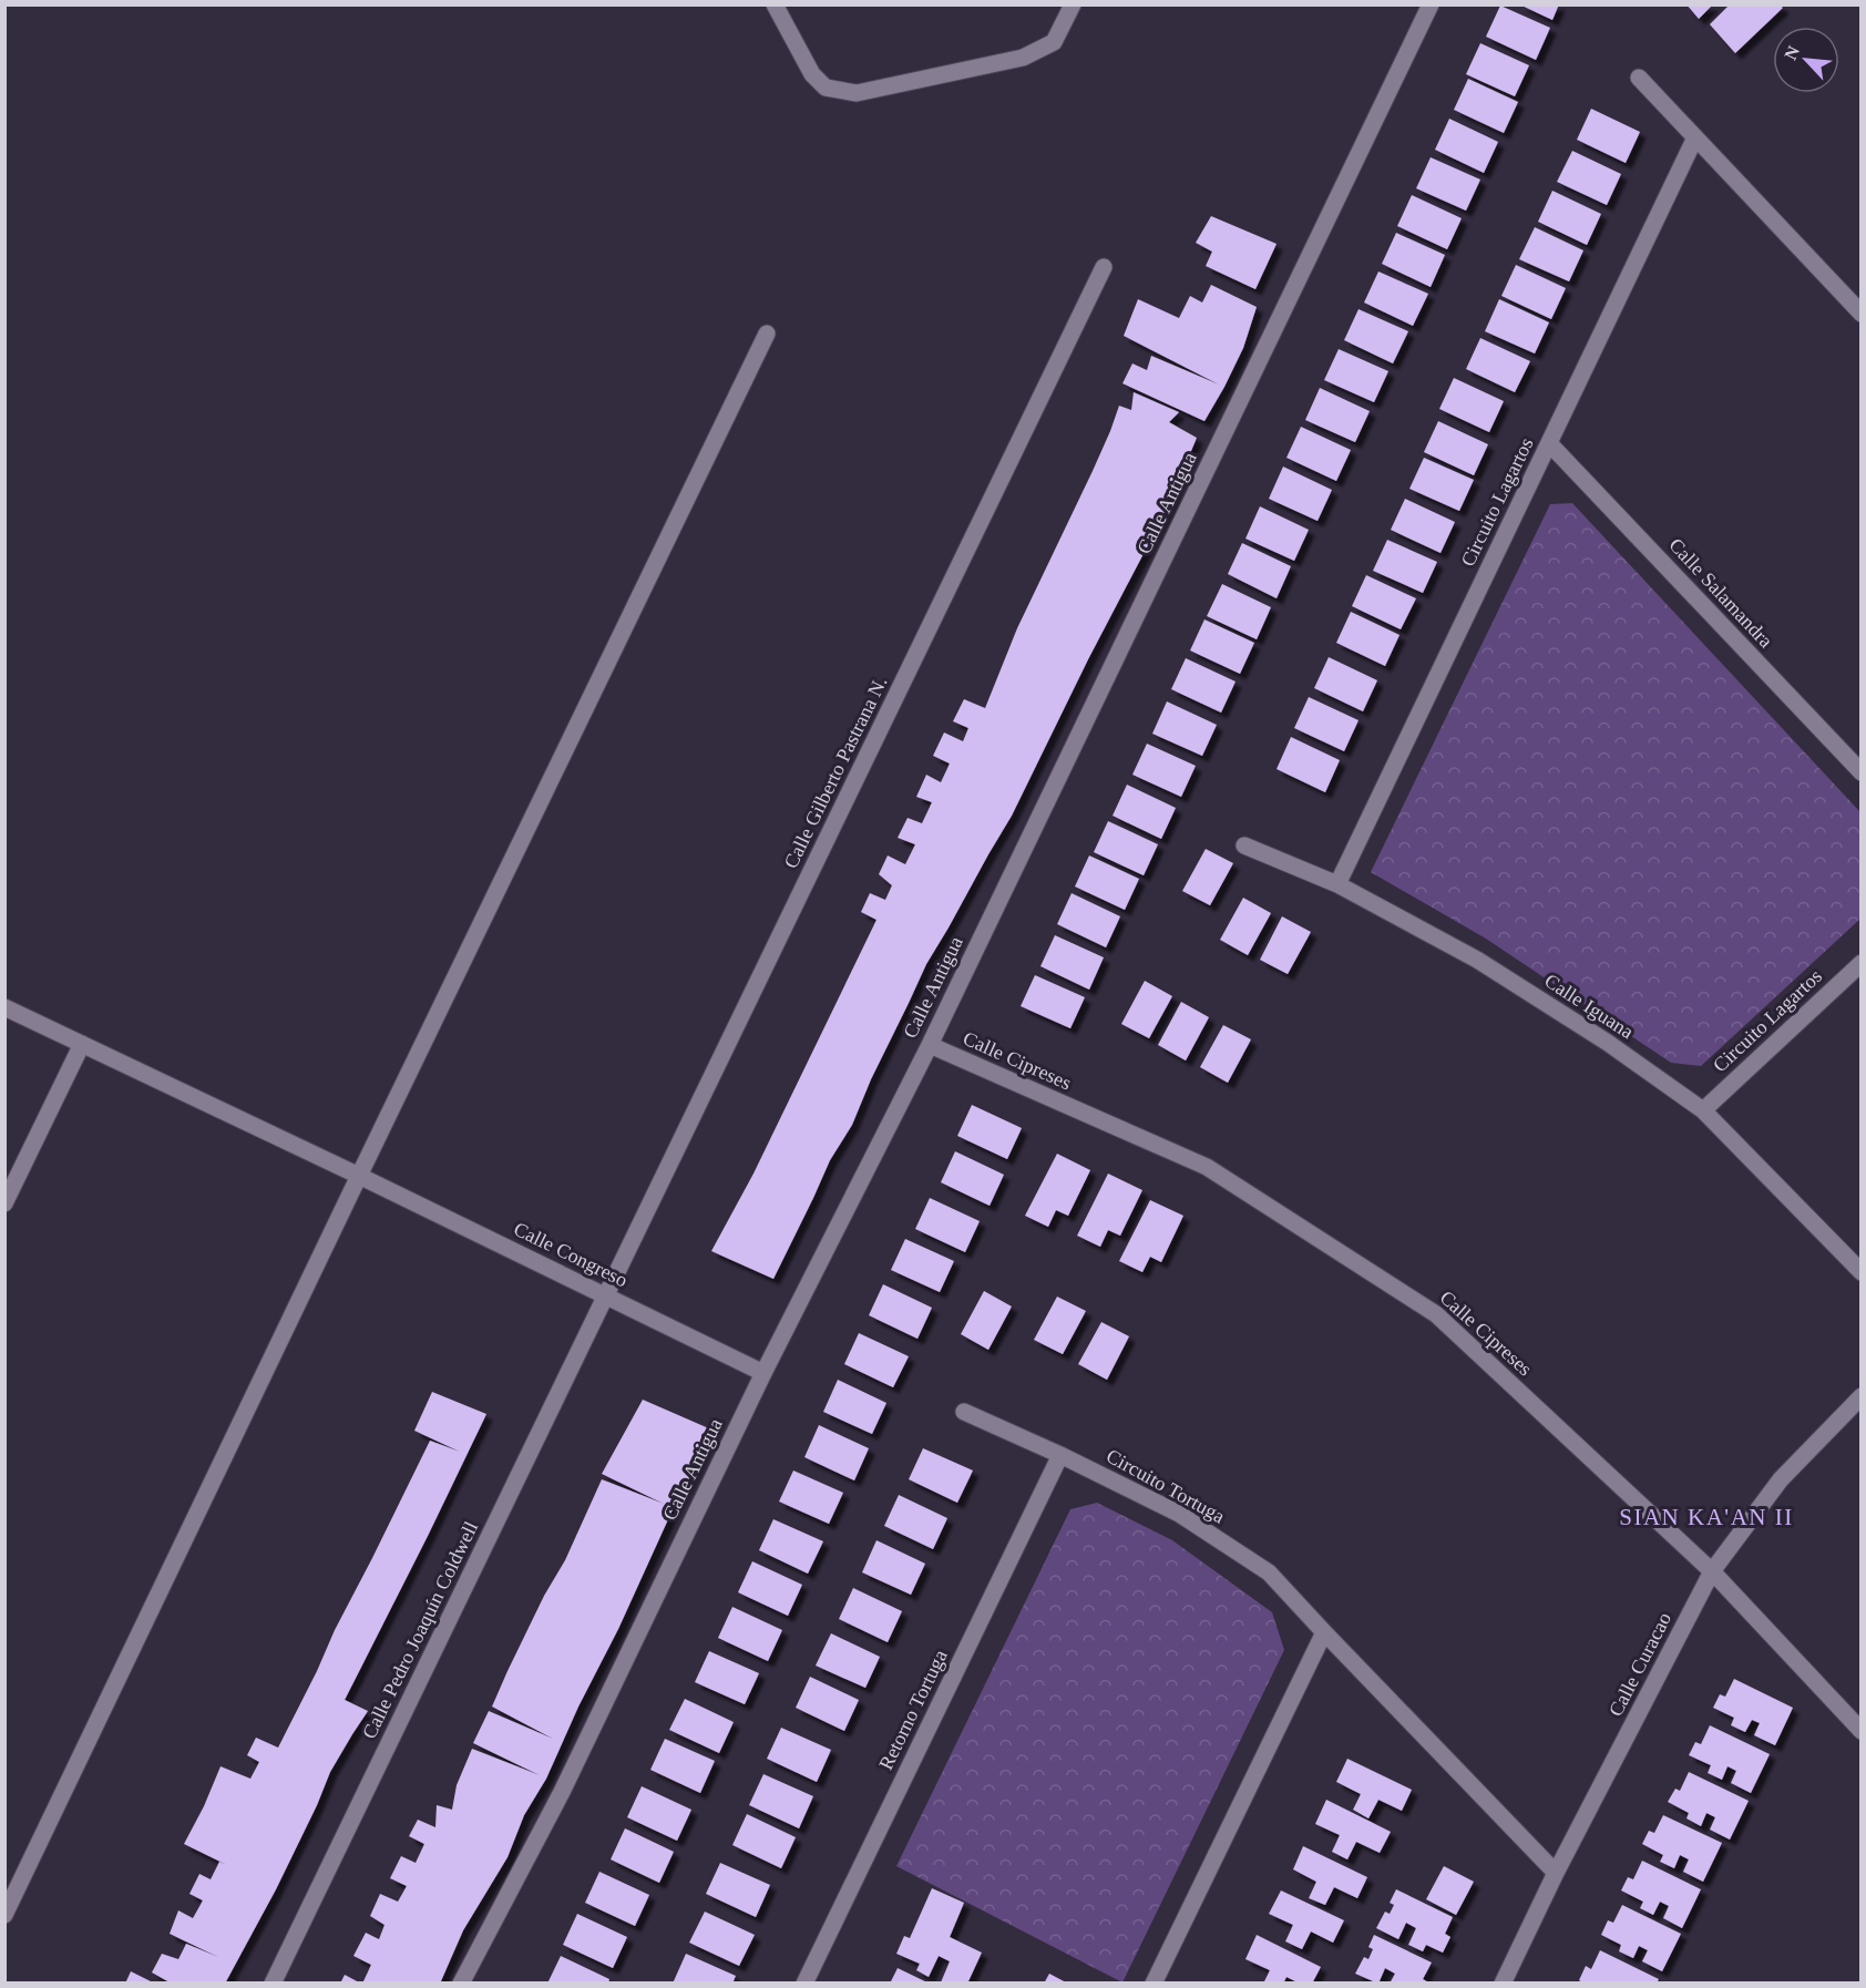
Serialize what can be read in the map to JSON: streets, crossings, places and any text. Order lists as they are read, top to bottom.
{
  "streets": {
    "street": [
      "Circuito Lagartos",
      "Calle Antigua",
      "Calle Salamandra",
      "Calle Gilberto Pastrana N.",
      "Calle Iguana",
      "Calle Cipreses",
      "Calle Congreso",
      "Circuito Tortuga",
      "Calle Pedro Joaquín Coldwell",
      "Calle Curacao",
      "Retorno Tortuga"
    ]
  },
  "crossings": [
    ["Circuito Lagartos", "Calle Salamandra"],
    ["Circuito Lagartos", "Calle Iguana"],
    ["Calle Antigua", "Calle Cipreses"],
    ["Calle Antigua", "Calle Congreso"],
    ["Calle Gilberto Pastrana N.", "Calle Congreso"],
    ["Calle Gilberto Pastrana N.", "Calle Pedro Joaquín Coldwell"],
    ["Calle Cipreses", "Calle Curacao"],
    ["Calle Congreso", "Calle Pedro Joaquín Coldwell"],
    ["Circuito Tortuga", "Calle Curacao"],
    ["Circuito Tortuga", "Retorno Tortuga"]
  ],
  "districts": ["SIAN KA'AN II"],
  "north": "top left"
}
